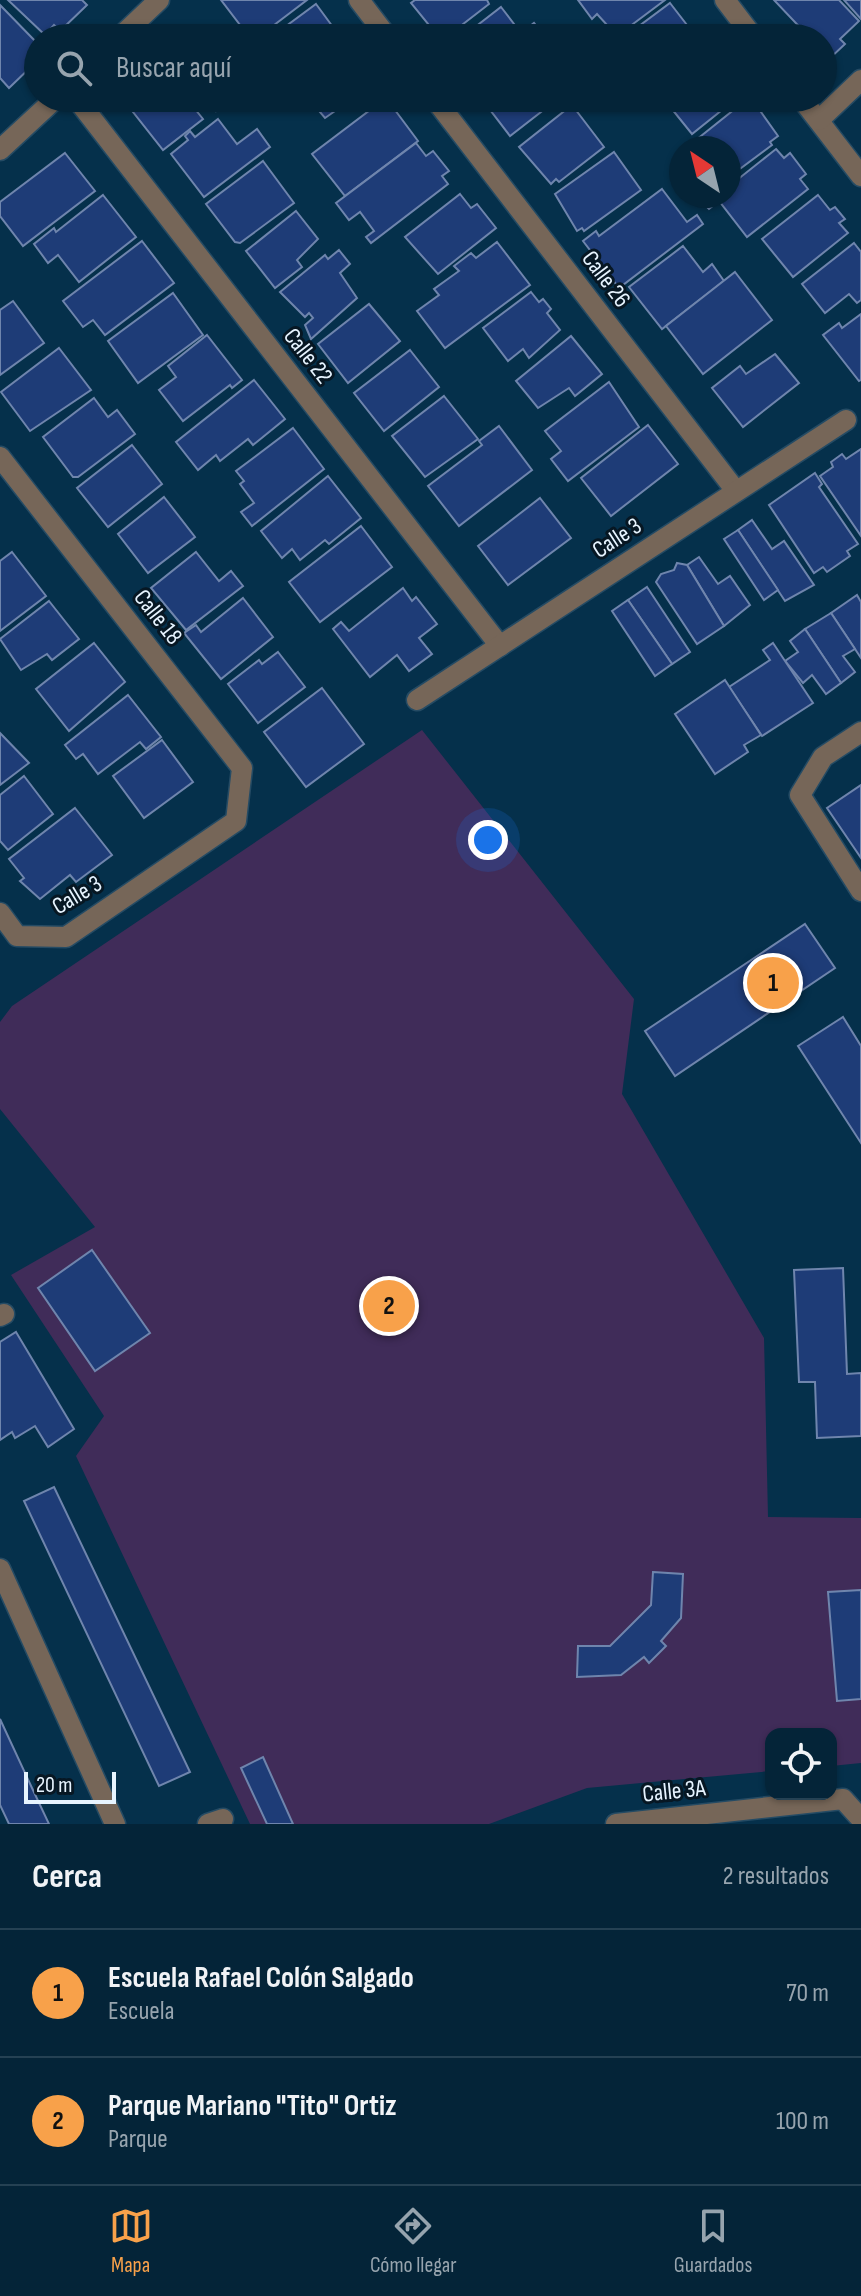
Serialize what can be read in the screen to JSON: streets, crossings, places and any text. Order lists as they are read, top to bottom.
{
  "streets": {
    "street": [
      "Calle 26",
      "Calle 22",
      "Calle 3",
      "Calle 18",
      "Calle 3A"
    ]
  },
  "crossings": [
    ["Calle 26", "Calle 3"],
    ["Calle 22", "Calle 3"],
    ["Calle 3", "Calle 18"]
  ],
  "scale_bar": "20 m",
  "north": "top left",
  "page": {
    "search": "Buscar aquí",
    "pins": ["1", "2"],
    "scale": "20 m",
    "heading": ["Cerca", "2 resultados"],
    "list": [
      {
        "mark": "1",
        "name": "Escuela Rafael Colón Salgado",
        "note": "Escuela",
        "value": "70 m"
      },
      {
        "mark": "2",
        "name": "Parque Mariano \"Tito\" Ortiz",
        "note": "Parque",
        "value": "100 m"
      }
    ],
    "nav": ["Mapa", "Cómo llegar", "Guardados"]
  }
}
